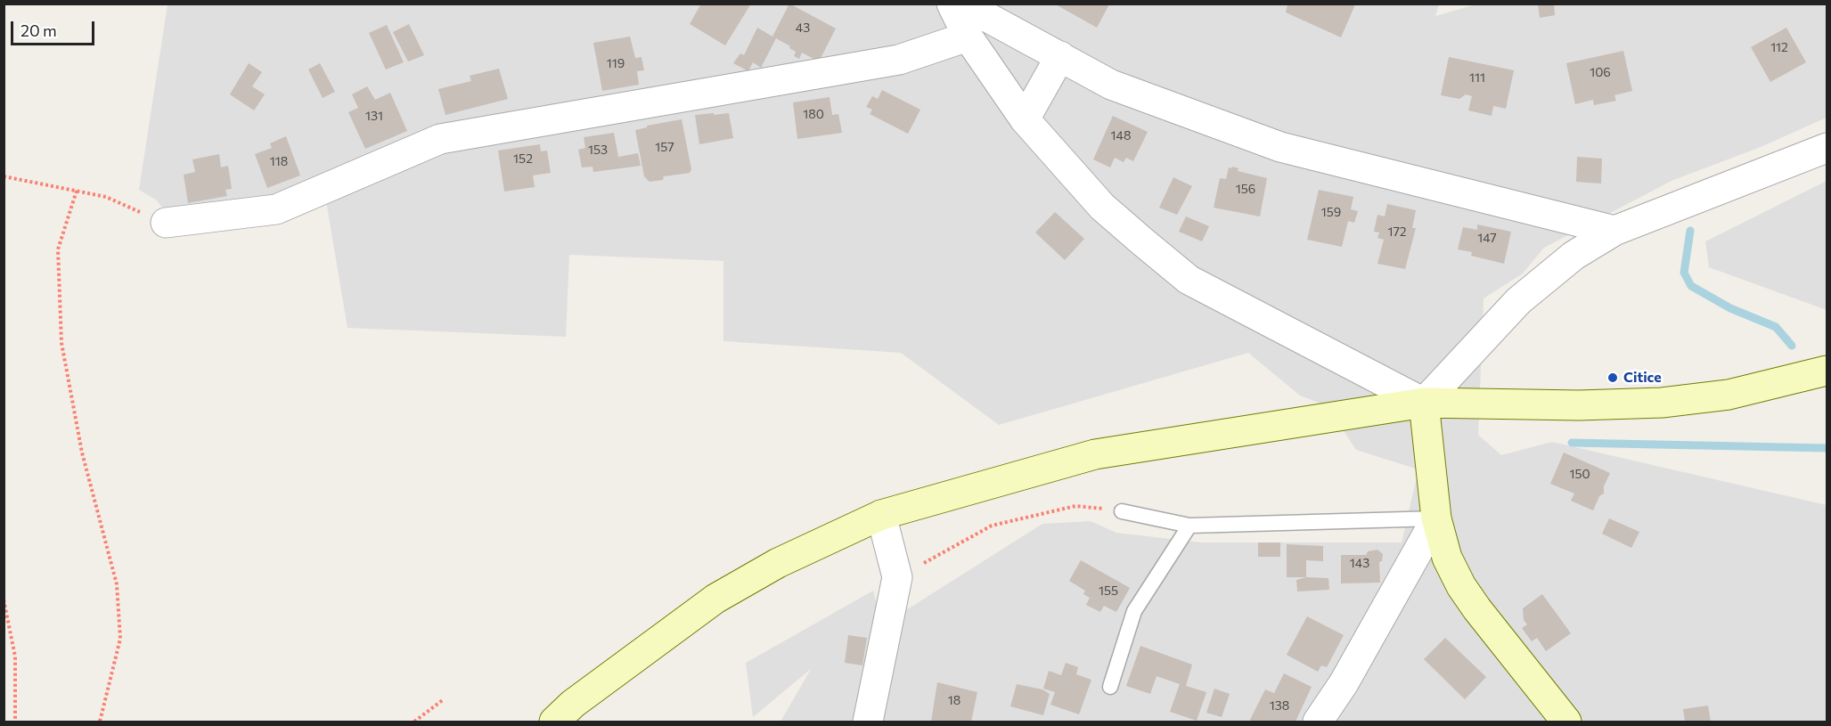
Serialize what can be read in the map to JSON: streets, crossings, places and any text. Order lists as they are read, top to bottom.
{
  "places": ["Citice"],
  "house_numbers": [
    "43",
    "112",
    "119",
    "106",
    "111",
    "180",
    "131",
    "148",
    "157",
    "153",
    "152",
    "118",
    "156",
    "159",
    "172",
    "147",
    "150",
    "143",
    "155",
    "18",
    "138"
  ],
  "scale_bar": "20 m"
}
